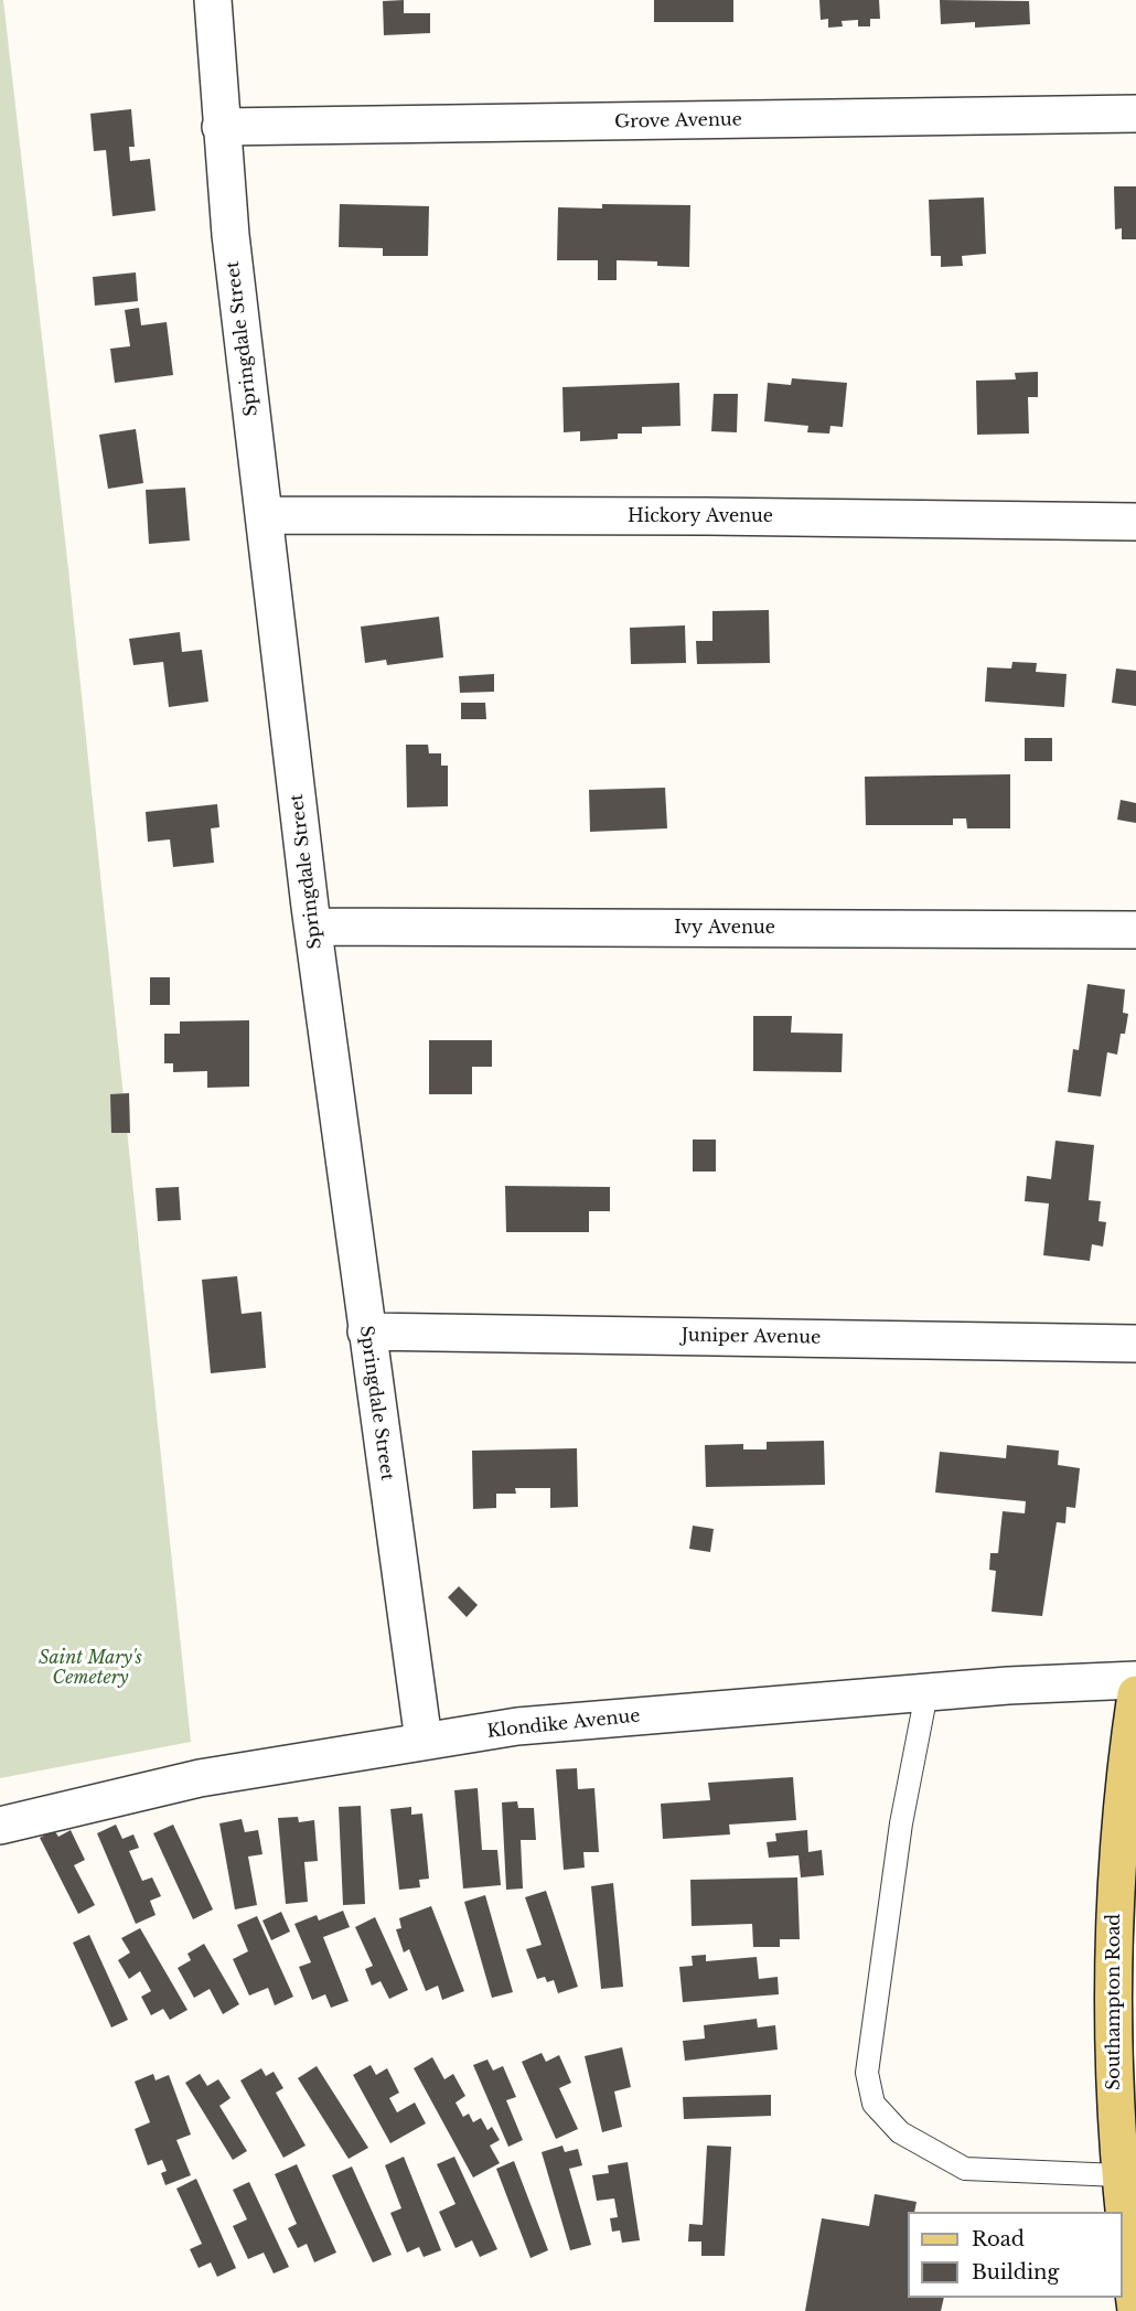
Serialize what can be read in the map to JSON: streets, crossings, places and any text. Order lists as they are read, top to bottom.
{
  "streets": {
    "main road": ["Southampton Road"],
    "street": [
      "Grove Avenue",
      "Springdale Street",
      "Hickory Avenue",
      "Ivy Avenue",
      "Juniper Avenue",
      "Klondike Avenue"
    ]
  },
  "crossings": [
    ["Grove Avenue", "Springdale Street"],
    ["Springdale Street", "Hickory Avenue"],
    ["Springdale Street", "Ivy Avenue"],
    ["Springdale Street", "Juniper Avenue"],
    ["Springdale Street", "Klondike Avenue"]
  ],
  "parks": ["Saint Mary's Cemetery"],
  "legend": ["Road", "Building"]
}
